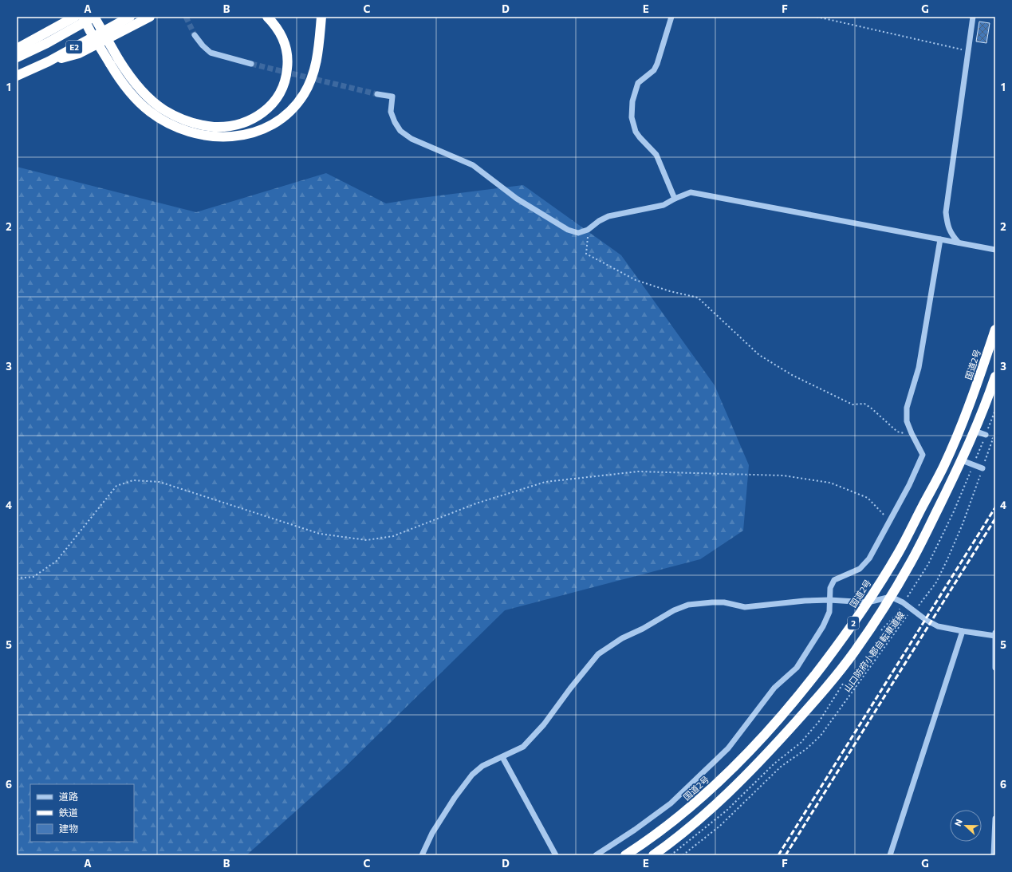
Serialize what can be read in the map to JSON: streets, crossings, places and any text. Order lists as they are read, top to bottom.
{
  "streets": {
    "highway": ["E2", "国道2号", "2"],
    "path": ["山口防府小郡自転車道線"]
  },
  "legend": ["道路", "鉄道", "建物"],
  "north": "left",
  "grid": {
    "columns": [
      "A",
      "B",
      "C",
      "D",
      "E",
      "F",
      "G"
    ],
    "rows": [
      "1",
      "2",
      "3",
      "4",
      "5",
      "6"
    ]
  }
}
